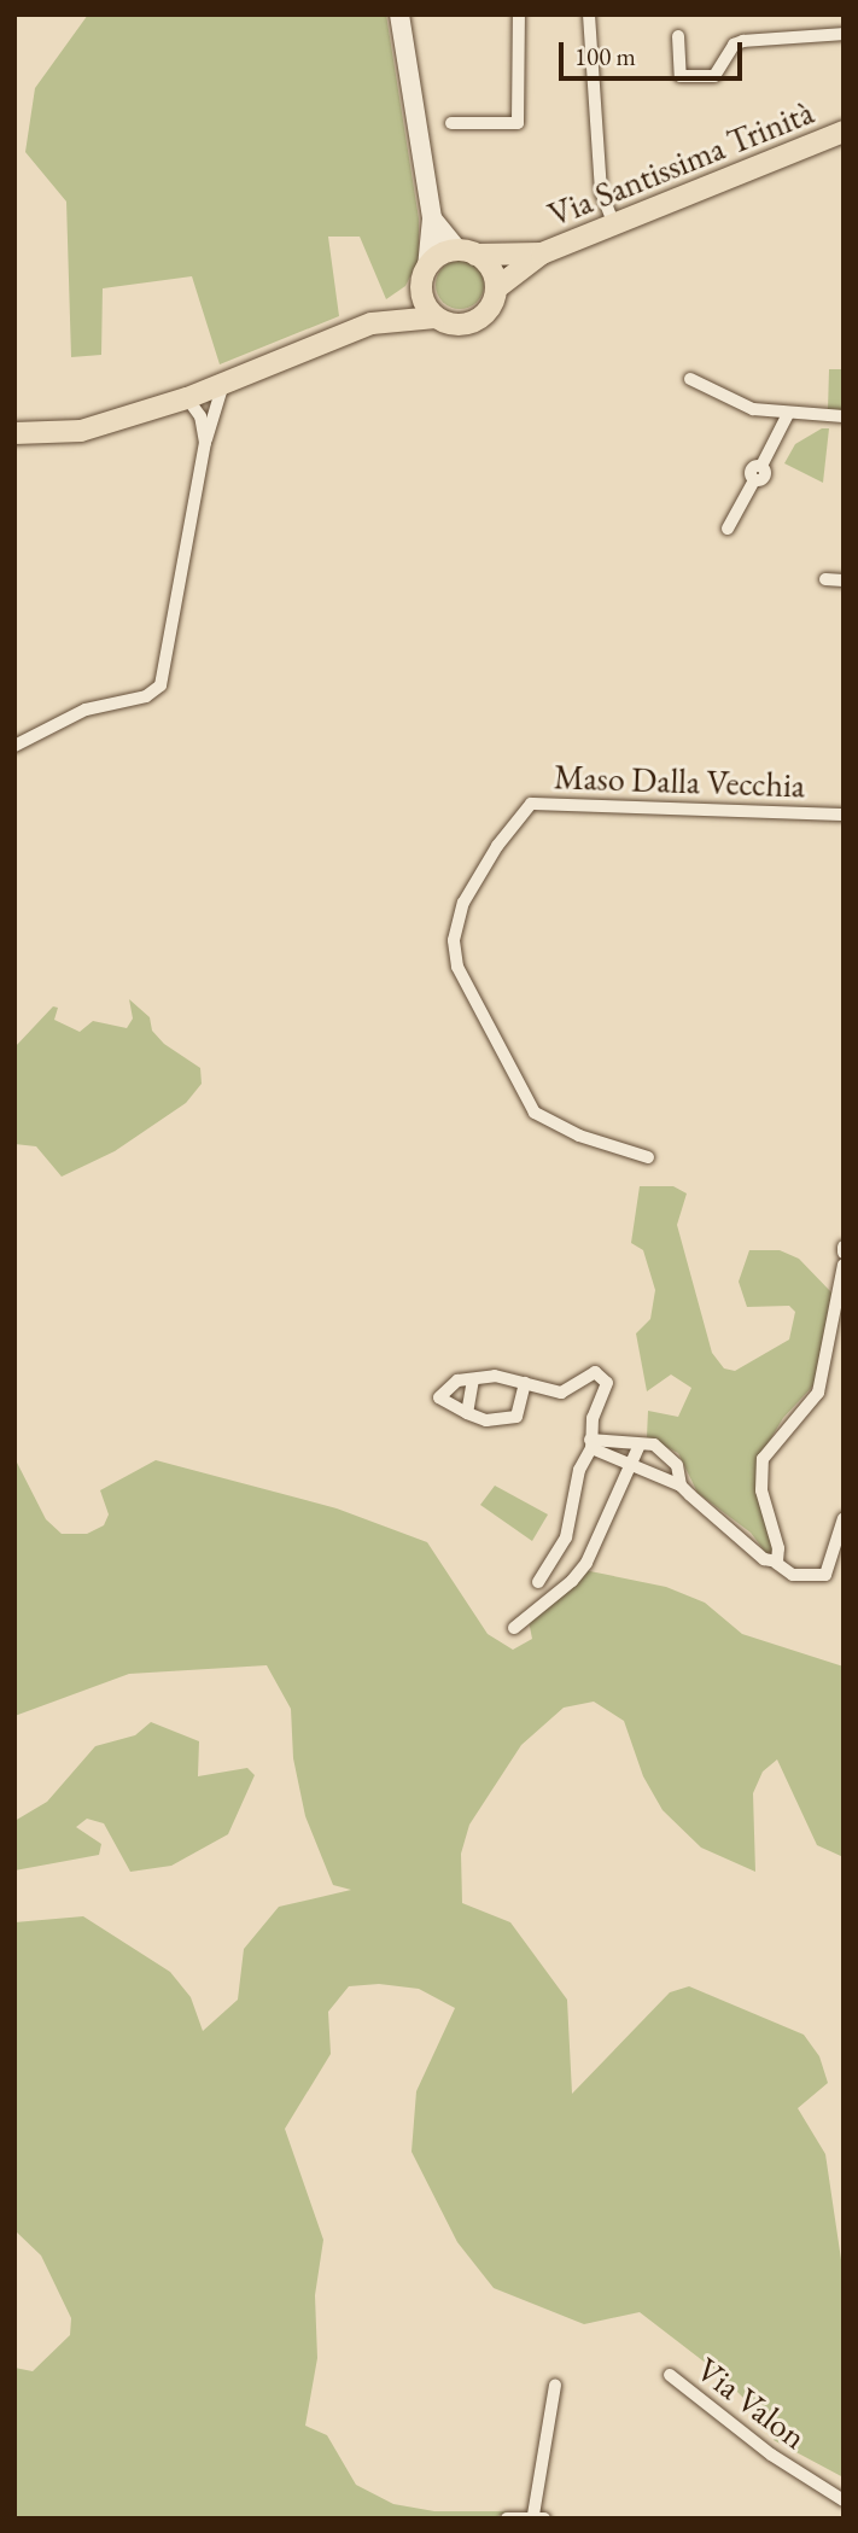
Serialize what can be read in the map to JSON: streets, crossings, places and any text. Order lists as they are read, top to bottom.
{
  "streets": {
    "main road": ["Via Santissima Trinità"],
    "street": ["Maso Dalla Vecchia", "Via Valon"]
  },
  "scale_bar": "100 m"
}
